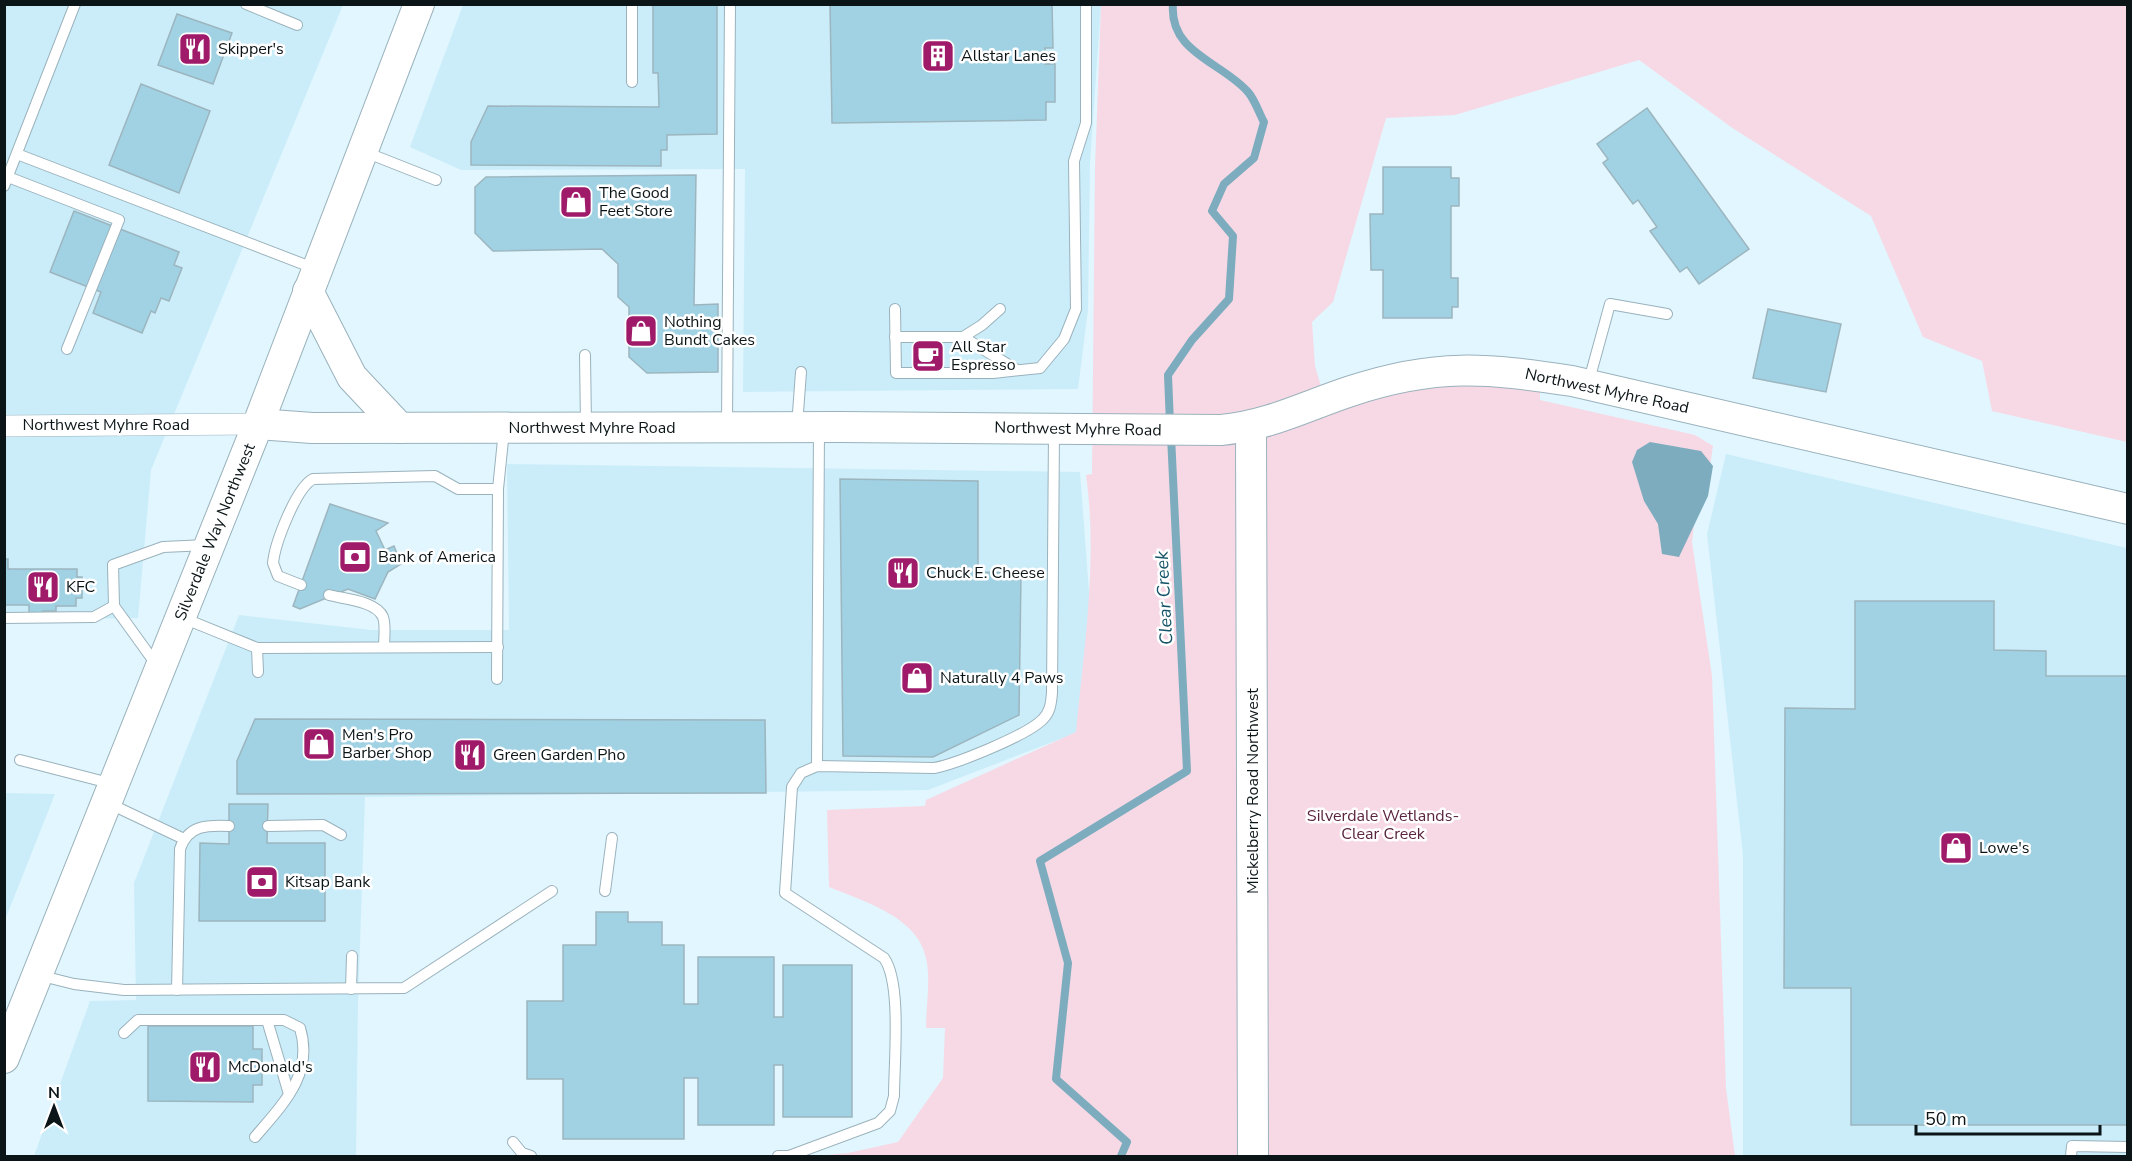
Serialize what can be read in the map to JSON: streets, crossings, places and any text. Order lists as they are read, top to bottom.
{
  "streets": {
    "street": ["Northwest Myhre Road", "Silverdale Way Northwest", "Mickelberry Road Northwest"]
  },
  "crossings": [
    ["Northwest Myhre Road", "Silverdale Way Northwest"],
    ["Northwest Myhre Road", "Mickelberry Road Northwest"]
  ],
  "water": ["Clear Creek"],
  "parks": ["Silverdale Wetlands- Clear Creek"],
  "places": {
    "restaurant": [
      "Skipper's",
      "Chuck E. Cheese",
      "KFC",
      "Green Garden Pho",
      "McDonald's"
    ],
    "building": ["Allstar Lanes"],
    "shop": [
      "The Good Feet Store",
      "Nothing Bundt Cakes",
      "Naturally 4 Paws",
      "Men's Pro Barber Shop",
      "Lowe's"
    ],
    "cafe": ["All Star Espresso"],
    "bank": ["Bank of America", "Kitsap Bank"]
  },
  "scale_bar": "50 m",
  "north": "top"
}
